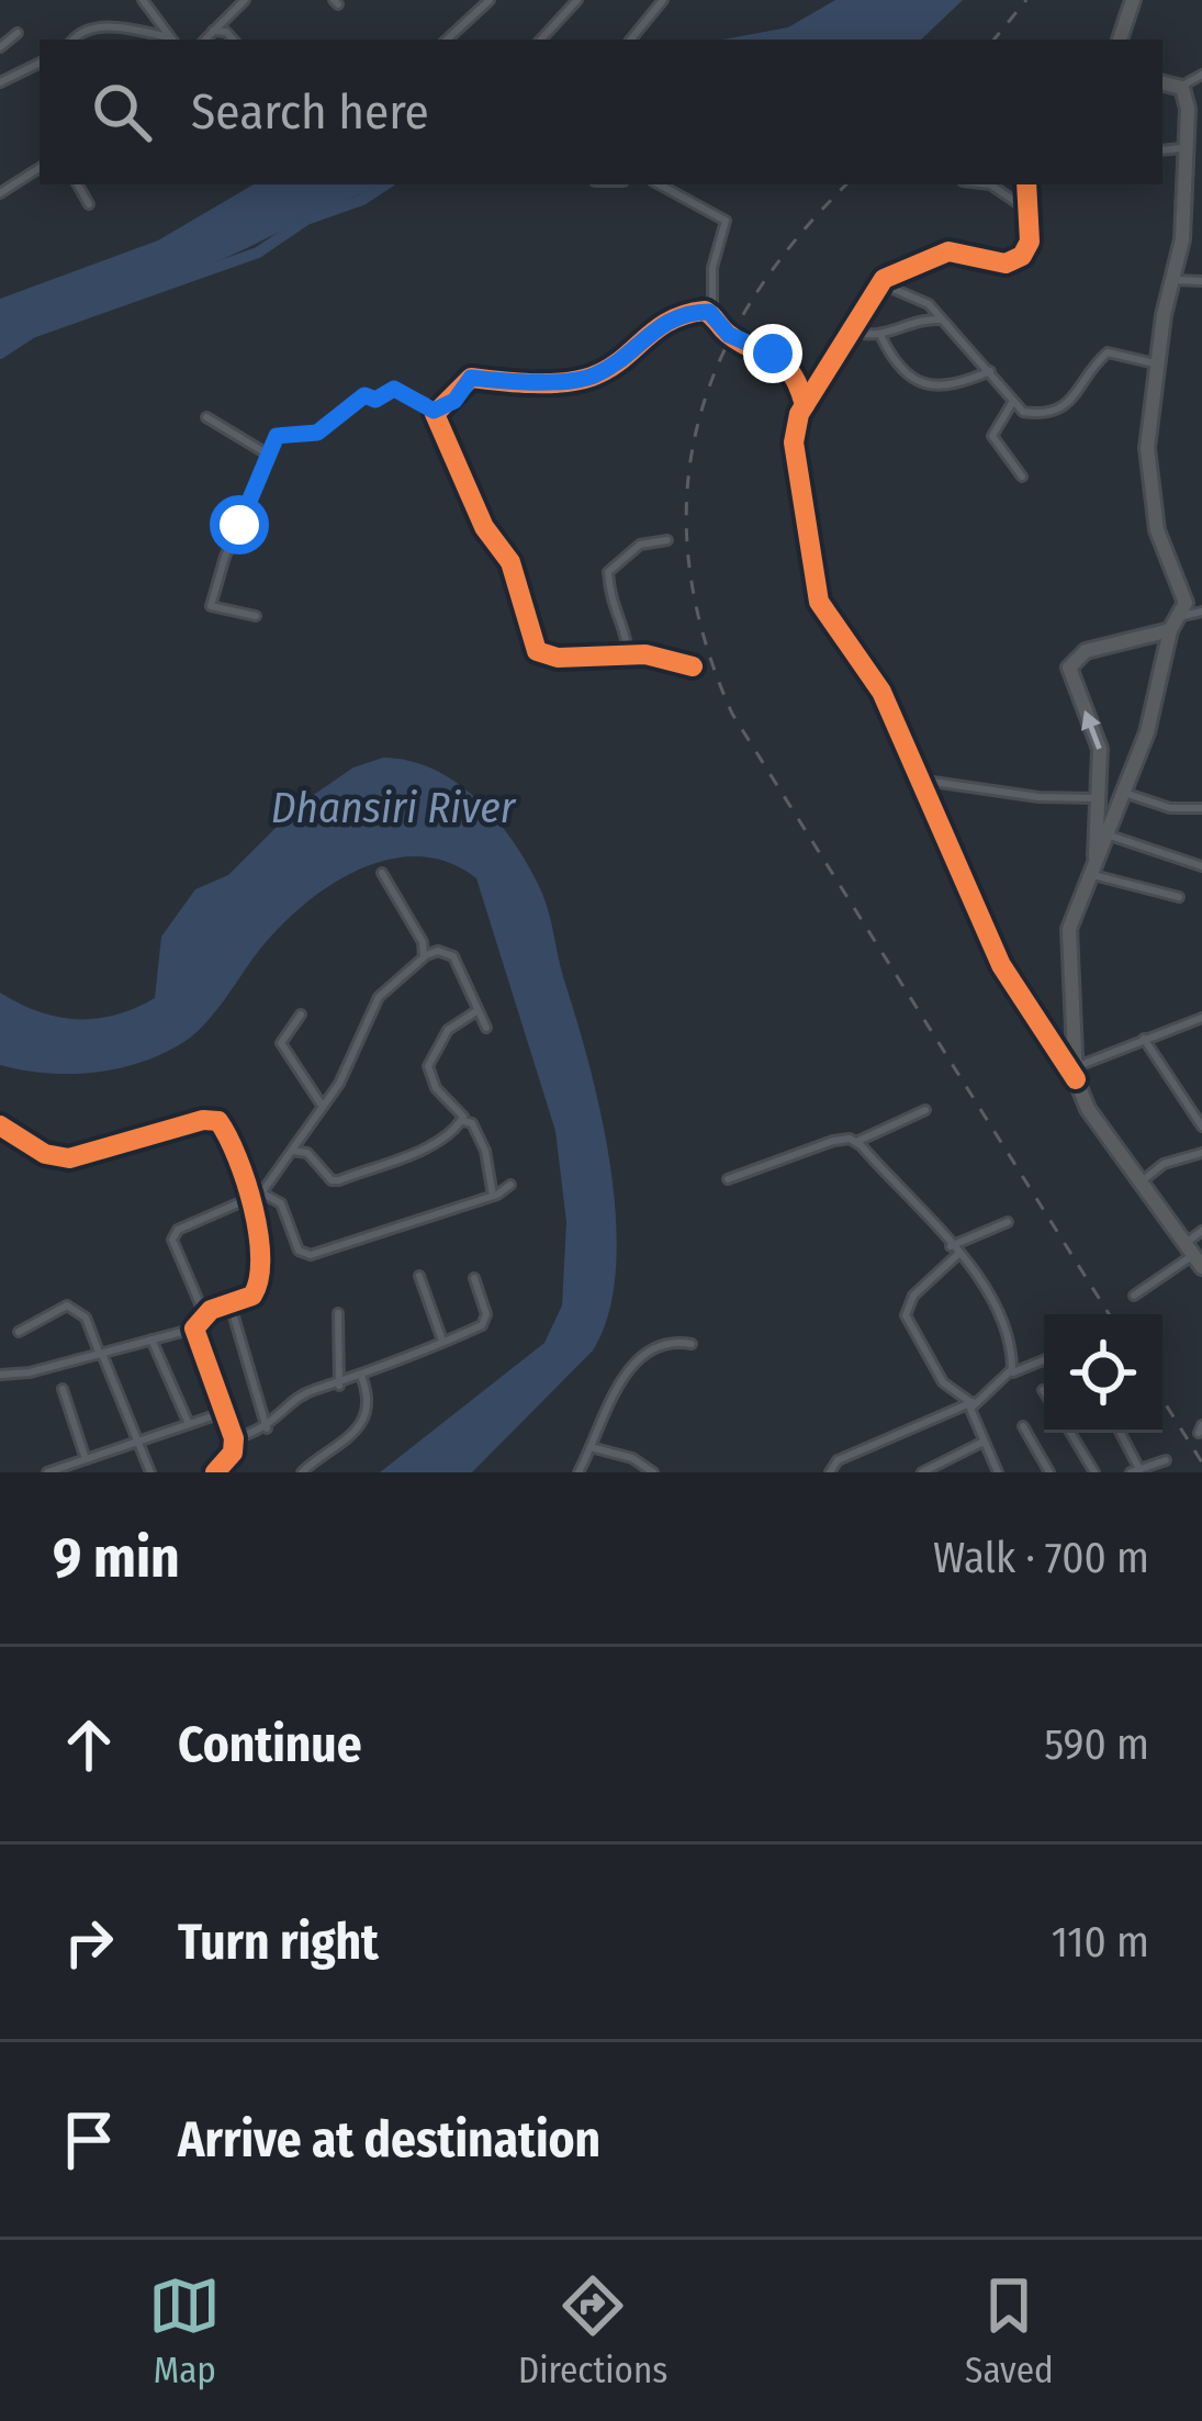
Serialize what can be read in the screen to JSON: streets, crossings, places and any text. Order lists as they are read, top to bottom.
{
  "water": ["Dhansiri River"],
  "page": {
    "search": "Search here",
    "heading": ["9 min", "Walk · 700 m"],
    "list": [
      ["Continue", "590 m"],
      ["Turn right", "110 m"],
      "Arrive at destination"
    ],
    "nav": ["Map", "Directions", "Saved"]
  }
}
